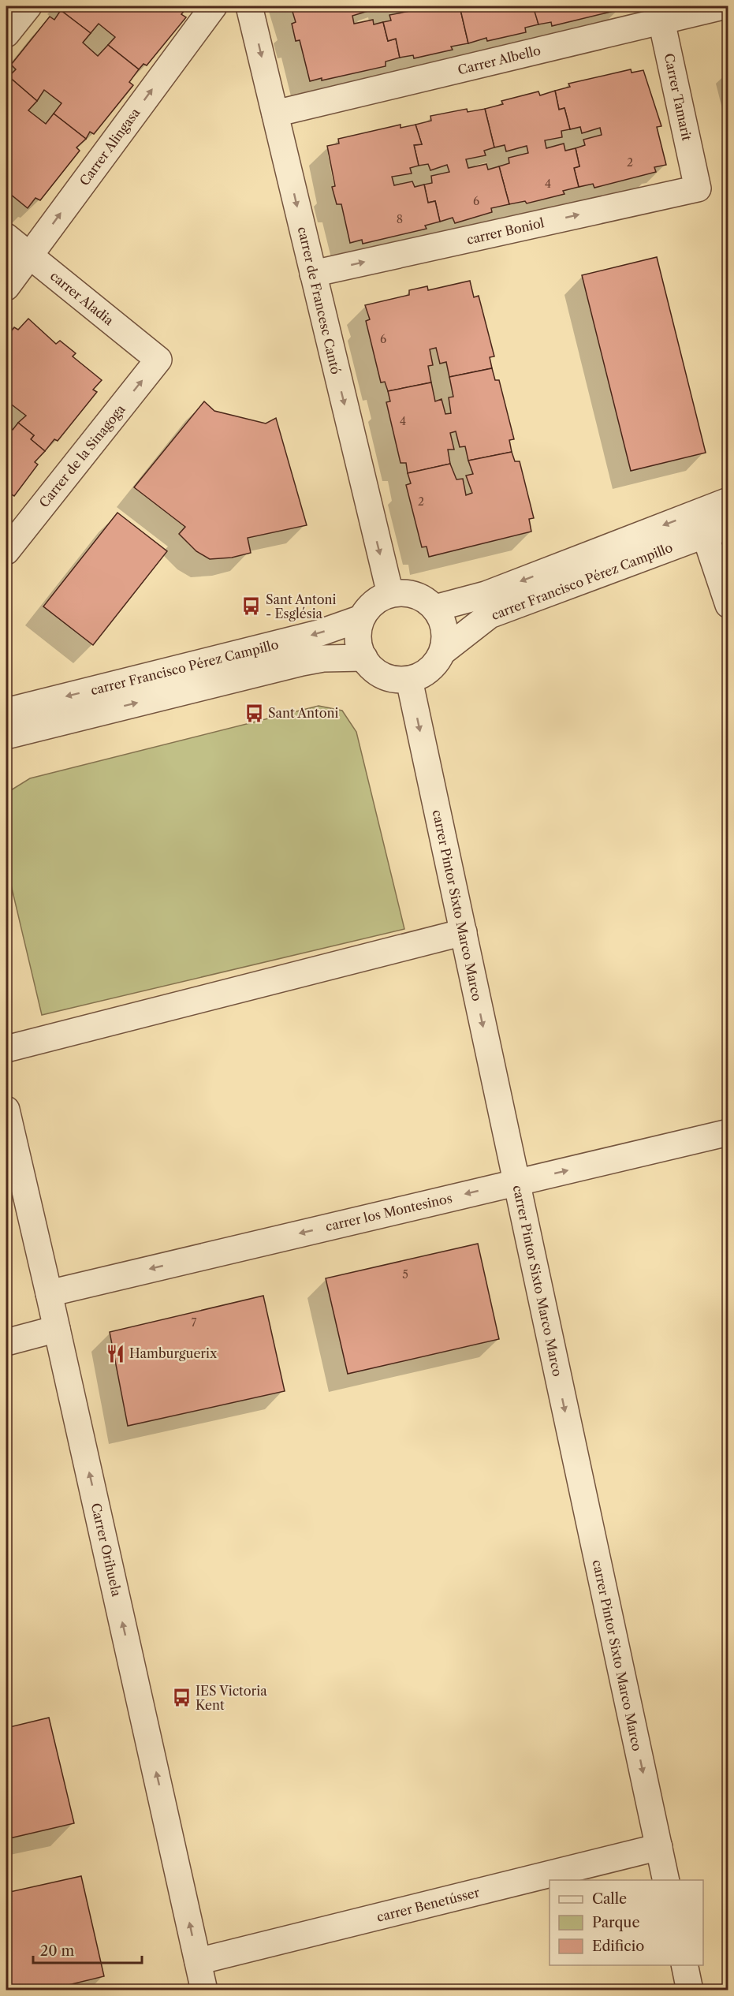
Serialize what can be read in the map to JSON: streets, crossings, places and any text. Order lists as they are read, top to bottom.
{
  "streets": {
    "street": [
      "Carrer Albello",
      "Carrer Tamarit",
      "Carrer Alingasa",
      "carrer Boniol",
      "carrer Aladia",
      "carrer de Francesc Cantó",
      "Carrer de la Sinagoga",
      "carrer Francisco Pérez Campillo",
      "carrer Pintor Sixto Marco Marco",
      "carrer los Montesinos",
      "Carrer Orihuela",
      "carrer Benetússer"
    ]
  },
  "crossings": [
    ["Carrer Albello", "Carrer Tamarit"],
    ["Carrer Albello", "carrer de Francesc Cantó"],
    ["Carrer Tamarit", "carrer Boniol"],
    ["Carrer Alingasa", "carrer Aladia"],
    ["carrer Boniol", "carrer de Francesc Cantó"],
    ["carrer Aladia", "Carrer de la Sinagoga"],
    ["carrer de Francesc Cantó", "carrer Francisco Pérez Campillo"],
    ["carrer de Francesc Cantó", "carrer Pintor Sixto Marco Marco"],
    ["carrer Francisco Pérez Campillo", "carrer Pintor Sixto Marco Marco"],
    ["carrer Pintor Sixto Marco Marco", "carrer los Montesinos"],
    ["carrer Pintor Sixto Marco Marco", "carrer Benetússer"],
    ["carrer los Montesinos", "Carrer Orihuela"],
    ["Carrer Orihuela", "carrer Benetússer"]
  ],
  "one_way": [
    "Carrer Alingasa",
    "carrer Boniol",
    "carrer de Francesc Cantó",
    "Carrer de la Sinagoga",
    "carrer Pintor Sixto Marco Marco",
    "Carrer Orihuela"
  ],
  "places": {
    "bus stop": ["Sant Antoni - Església", "Sant Antoni", "IES Victoria Kent"],
    "restaurant": ["Hamburguerix"]
  },
  "house_numbers": [
    "2",
    "4",
    "6",
    "8",
    "6",
    "4",
    "2",
    "5",
    "7"
  ],
  "legend": ["Calle", "Parque", "Edificio"],
  "scale_bar": "20 m"
}
